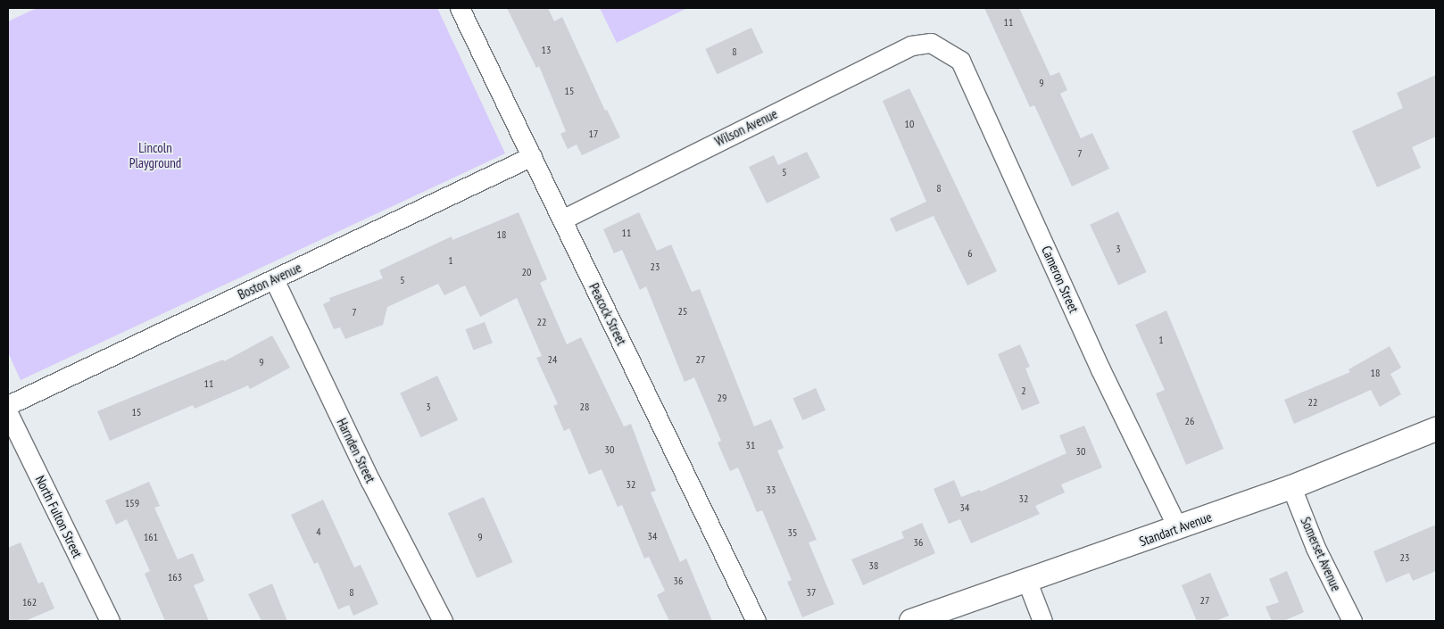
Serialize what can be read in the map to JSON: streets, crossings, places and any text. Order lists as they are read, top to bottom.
{
  "streets": {
    "street": [
      "Wilson Avenue",
      "Cameron Street",
      "Boston Avenue",
      "Peacock Street",
      "Harnden Street",
      "North Fulton Street",
      "Standart Avenue",
      "Somerset Avenue"
    ]
  },
  "crossings": [
    ["Wilson Avenue", "Cameron Street"],
    ["Wilson Avenue", "Peacock Street"],
    ["Cameron Street", "Standart Avenue"],
    ["Boston Avenue", "Peacock Street"],
    ["Boston Avenue", "Harnden Street"],
    ["Standart Avenue", "Somerset Avenue"]
  ],
  "parks": ["Lincoln Playground"],
  "house_numbers": [
    "11",
    "13",
    "8",
    "9",
    "15",
    "10",
    "17",
    "7",
    "5",
    "8",
    "11",
    "18",
    "3",
    "6",
    "1",
    "23",
    "20",
    "5",
    "25",
    "7",
    "22",
    "1",
    "24",
    "27",
    "9",
    "18",
    "11",
    "2",
    "29",
    "22",
    "3",
    "28",
    "15",
    "26",
    "31",
    "30",
    "30",
    "32",
    "33",
    "32",
    "159",
    "34",
    "4",
    "35",
    "34",
    "161",
    "9",
    "36",
    "23",
    "38",
    "163",
    "36",
    "8",
    "37",
    "27",
    "162"
  ]
}
